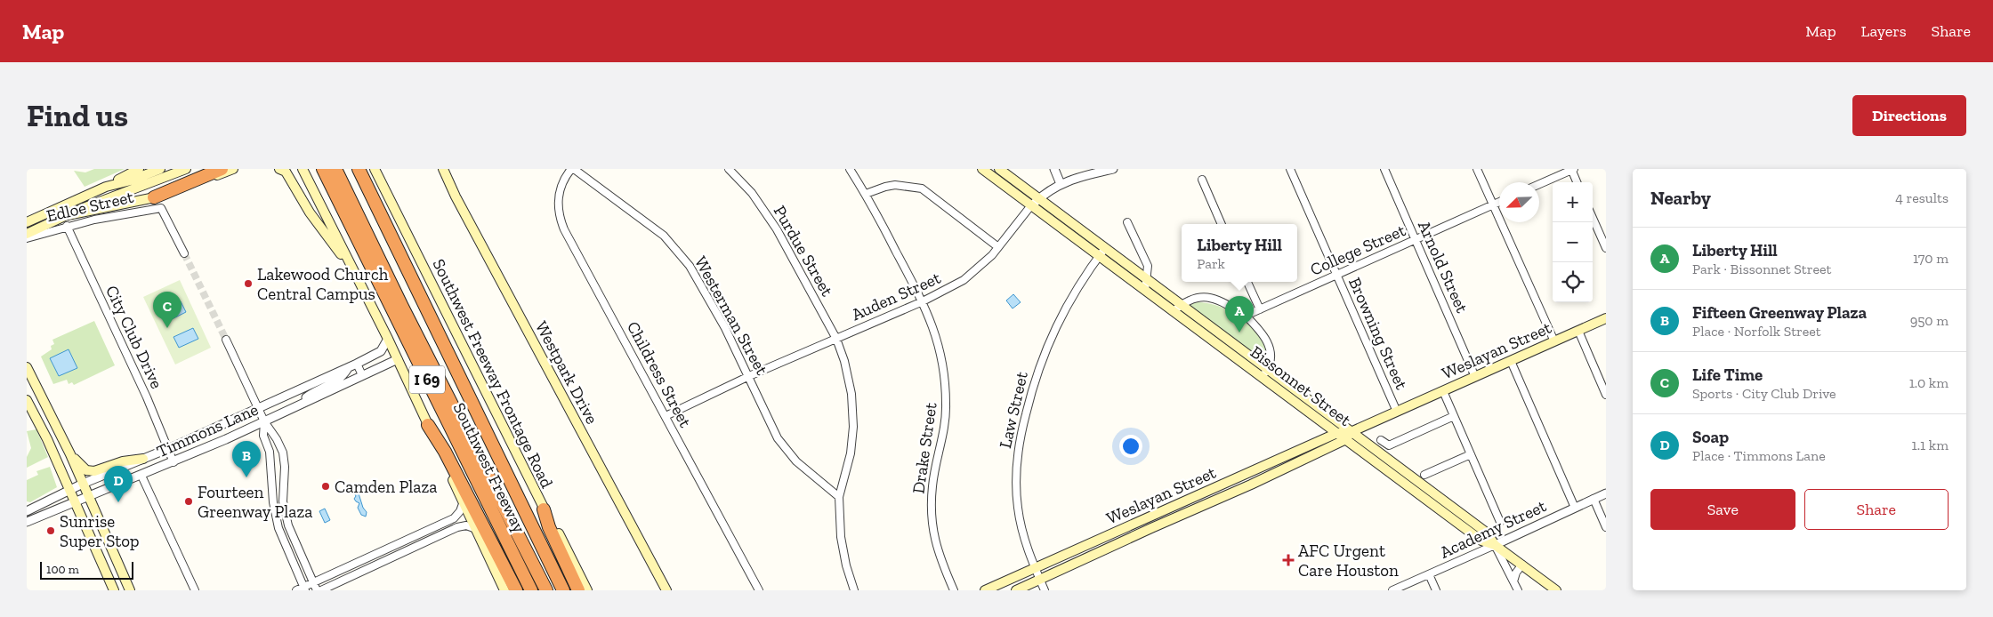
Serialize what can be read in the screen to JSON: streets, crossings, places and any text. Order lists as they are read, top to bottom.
{
  "streets": {
    "highway": ["I 69", "Southwest Freeway"],
    "main road": [
      "Edloe Street",
      "Weslayan Street",
      "Westpark Drive",
      "Southwest Freeway Frontage Road",
      "Bissonnet Street"
    ],
    "street": [
      "College Street",
      "Purdue Street",
      "Arnold Street",
      "Auden Street",
      "Westerman Street",
      "Browning Street",
      "City Club Drive",
      "Childress Street",
      "Law Street",
      "Timmons Lane",
      "Drake Street",
      "Academy Street"
    ]
  },
  "crossings": [
    ["Edloe Street", "City Club Drive"],
    ["College Street", "Arnold Street"],
    ["College Street", "Browning Street"],
    ["Purdue Street", "Auden Street"],
    ["Purdue Street", "Westerman Street"],
    ["Arnold Street", "Weslayan Street"],
    ["Auden Street", "Westerman Street"],
    ["Auden Street", "Childress Street"],
    ["Auden Street", "Bissonnet Street"],
    ["Auden Street", "Drake Street"],
    ["Westerman Street", "Childress Street"],
    ["Browning Street", "Weslayan Street"],
    ["City Club Drive", "Timmons Lane"],
    ["Weslayan Street", "Bissonnet Street"],
    ["Weslayan Street", "Law Street"],
    ["Bissonnet Street", "Law Street"],
    ["Bissonnet Street", "Academy Street"]
  ],
  "places": {
    "other": [
      "Lakewood Church Central Campus",
      "Camden Plaza",
      "Fourteen Greenway Plaza",
      "Sunrise Super Stop"
    ],
    "health": ["AFC Urgent Care Houston"]
  },
  "scale_bar": "100 m",
  "north": "bottom left",
  "page": {
    "header": "Map",
    "nav": ["Map", "Layers", "Share"],
    "buttons": [
      "Directions",
      ["Save", "Share"]
    ],
    "title": "Find us",
    "heading": ["Nearby", "4 results"],
    "map_buttons": ["+", "−"],
    "popup": ["Liberty Hill", "Park"],
    "list": [
      {
        "mark": "A",
        "name": "Liberty Hill",
        "note": "Park · Bissonnet Street",
        "value": "170 m"
      },
      {
        "mark": "B",
        "name": "Fifteen Greenway Plaza",
        "note": "Place · Norfolk Street",
        "value": "950 m"
      },
      {
        "mark": "C",
        "name": "Life Time",
        "note": "Sports · City Club Drive",
        "value": "1.0 km"
      },
      {
        "mark": "D",
        "name": "Soap",
        "note": "Place · Timmons Lane",
        "value": "1.1 km"
      }
    ],
    "pins": [
      "C",
      "A",
      "B",
      "D"
    ],
    "scale": "100 m"
  }
}
